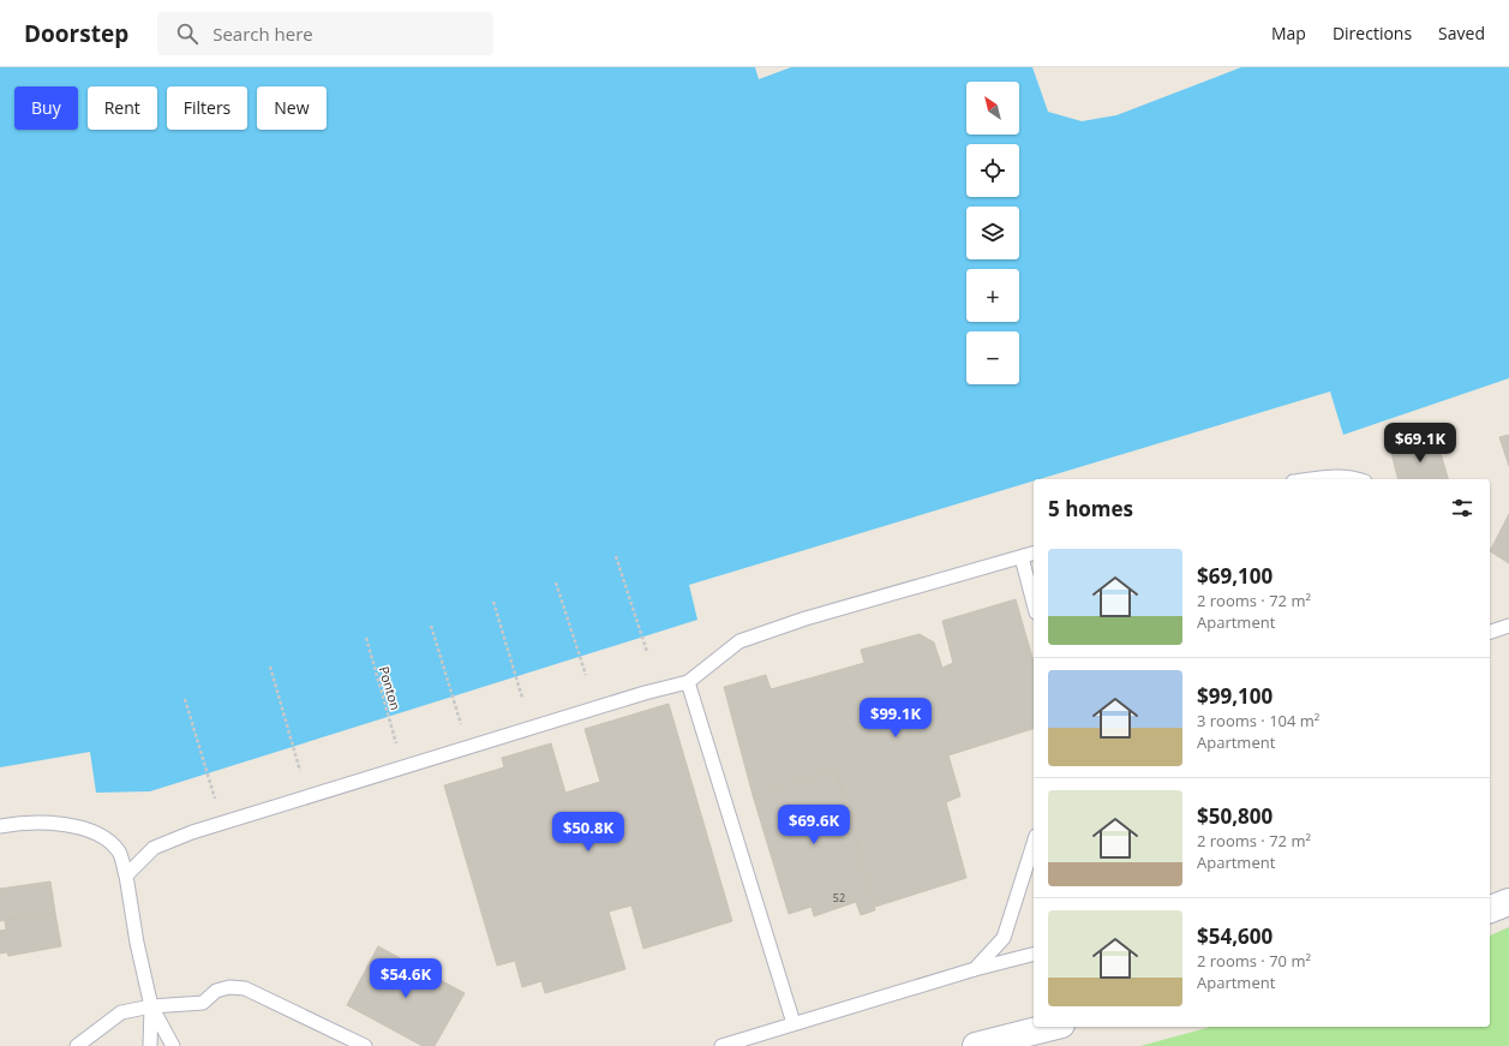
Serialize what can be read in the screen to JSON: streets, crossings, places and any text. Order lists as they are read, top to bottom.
{
  "streets": {
    "path": ["Ponton"]
  },
  "house_numbers": ["52"],
  "north": "top left",
  "page": {
    "header": "Doorstep",
    "search": "Search here",
    "nav": ["Map", "Directions", "Saved"],
    "map_buttons": ["+", "−"],
    "chip": [
      "Buy",
      "Rent",
      "Filters",
      "New"
    ],
    "price": [
      "$69.1K",
      "$99.1K",
      "$69.6K",
      "$50.8K",
      "$54.6K"
    ],
    "heading": "5 homes",
    "list": [
      {
        "name": "$69,100",
        "note": "2 rooms · 72 m² · Apartment"
      },
      {
        "name": "$99,100",
        "note": "3 rooms · 104 m² · Apartment"
      },
      {
        "name": "$50,800",
        "note": "2 rooms · 72 m² · Apartment"
      },
      {
        "name": "$54,600",
        "note": "2 rooms · 70 m² · Apartment"
      }
    ]
  }
}
